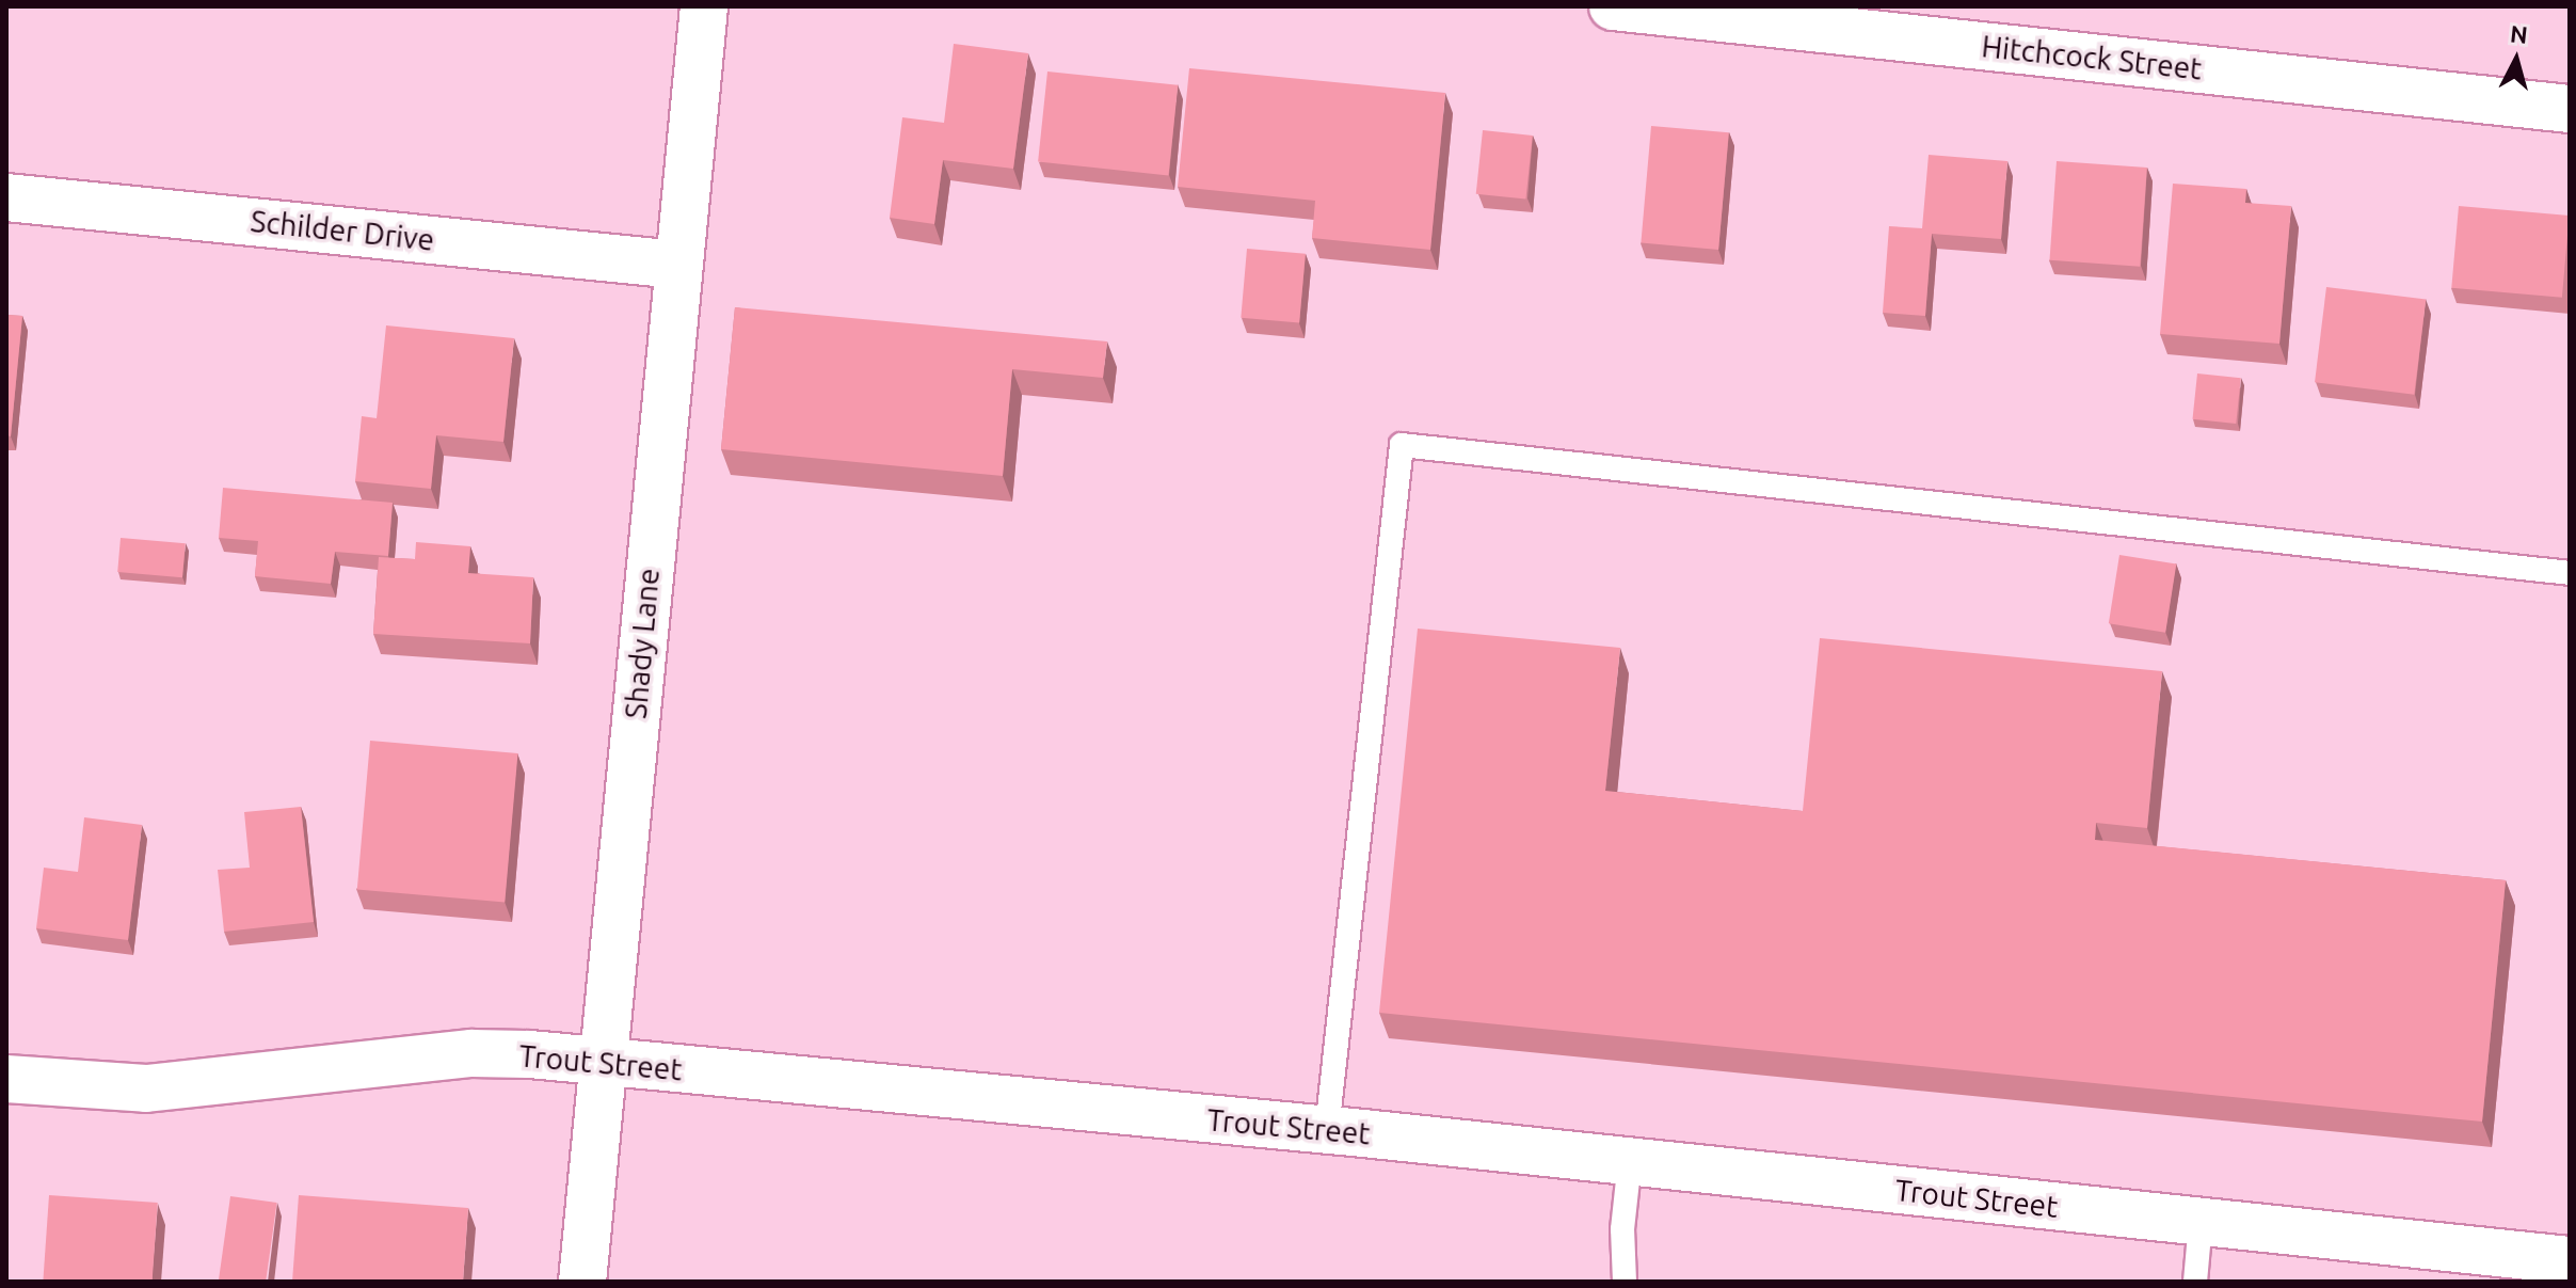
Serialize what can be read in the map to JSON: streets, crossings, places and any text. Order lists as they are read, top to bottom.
{
  "streets": {
    "street": [
      "Hitchcock Street",
      "Schilder Drive",
      "Shady Lane",
      "Trout Street"
    ]
  },
  "crossings": [
    ["Schilder Drive", "Shady Lane"],
    ["Shady Lane", "Trout Street"]
  ],
  "north": "top"
}
